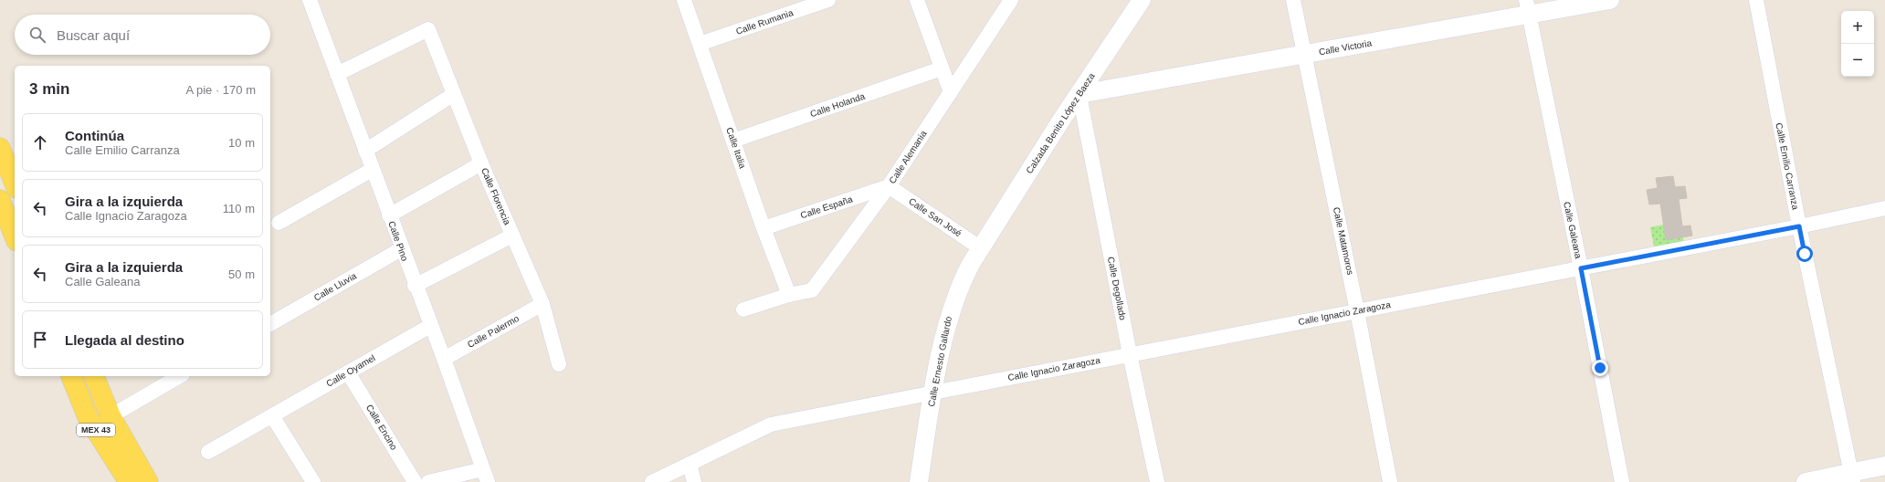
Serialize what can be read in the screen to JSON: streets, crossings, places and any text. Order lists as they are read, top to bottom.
{
  "streets": {
    "main road": ["MEX 43"],
    "street": [
      "Calle Rumania",
      "Calle Victoria",
      "Calle Holanda",
      "Calzada Benito López Baeza",
      "Calle Italia",
      "Calle Alemania",
      "Calle Emilio Carranza",
      "Calle Florencia",
      "Calle España",
      "Calle San José",
      "Calle Galeana",
      "Calle Pino",
      "Calle Matamoros",
      "Calle Lluvia",
      "Calle Degollado",
      "Calle Ignacio Zaragoza",
      "Calle Palermo",
      "Calle Ernesto Gallardo",
      "Calle Oyamel",
      "Calle Encino"
    ]
  },
  "crossings": [
    ["Calle Rumania", "Calle Italia"],
    ["Calle Victoria", "Calzada Benito López Baeza"],
    ["Calle Victoria", "Calle Galeana"],
    ["Calle Victoria", "Calle Matamoros"],
    ["Calle Victoria", "Calle Degollado"],
    ["Calle Holanda", "Calle Italia"],
    ["Calzada Benito López Baeza", "Calle San José"],
    ["Calzada Benito López Baeza", "Calle Degollado"],
    ["Calzada Benito López Baeza", "Calle Ernesto Gallardo"],
    ["Calle Italia", "Calle Alemania"],
    ["Calle Italia", "Calle España"],
    ["Calle Alemania", "Calle España"],
    ["Calle Alemania", "Calle San José"],
    ["Calle Emilio Carranza", "Calle Ignacio Zaragoza"],
    ["Calle Florencia", "Calle Pino"],
    ["Calle Florencia", "Calle Palermo"],
    ["Calle España", "Calle San José"],
    ["Calle San José", "Calle Ernesto Gallardo"],
    ["Calle Galeana", "Calle Ignacio Zaragoza"],
    ["Calle Pino", "Calle Lluvia"],
    ["Calle Pino", "Calle Palermo"],
    ["Calle Pino", "Calle Oyamel"],
    ["Calle Matamoros", "Calle Ignacio Zaragoza"],
    ["Calle Degollado", "Calle Ignacio Zaragoza"],
    ["Calle Ignacio Zaragoza", "Calle Ernesto Gallardo"],
    ["Calle Oyamel", "Calle Encino"]
  ],
  "page": {
    "map_buttons": ["+", "−"],
    "search": "Buscar aquí",
    "heading": ["3 min", "A pie · 170 m"],
    "list": [
      ["Continúa", "Calle Emilio Carranza", "10 m"],
      ["Gira a la izquierda", "Calle Ignacio Zaragoza", "110 m"],
      ["Gira a la izquierda", "Calle Galeana", "50 m"],
      "Llegada al destino"
    ]
  }
}
